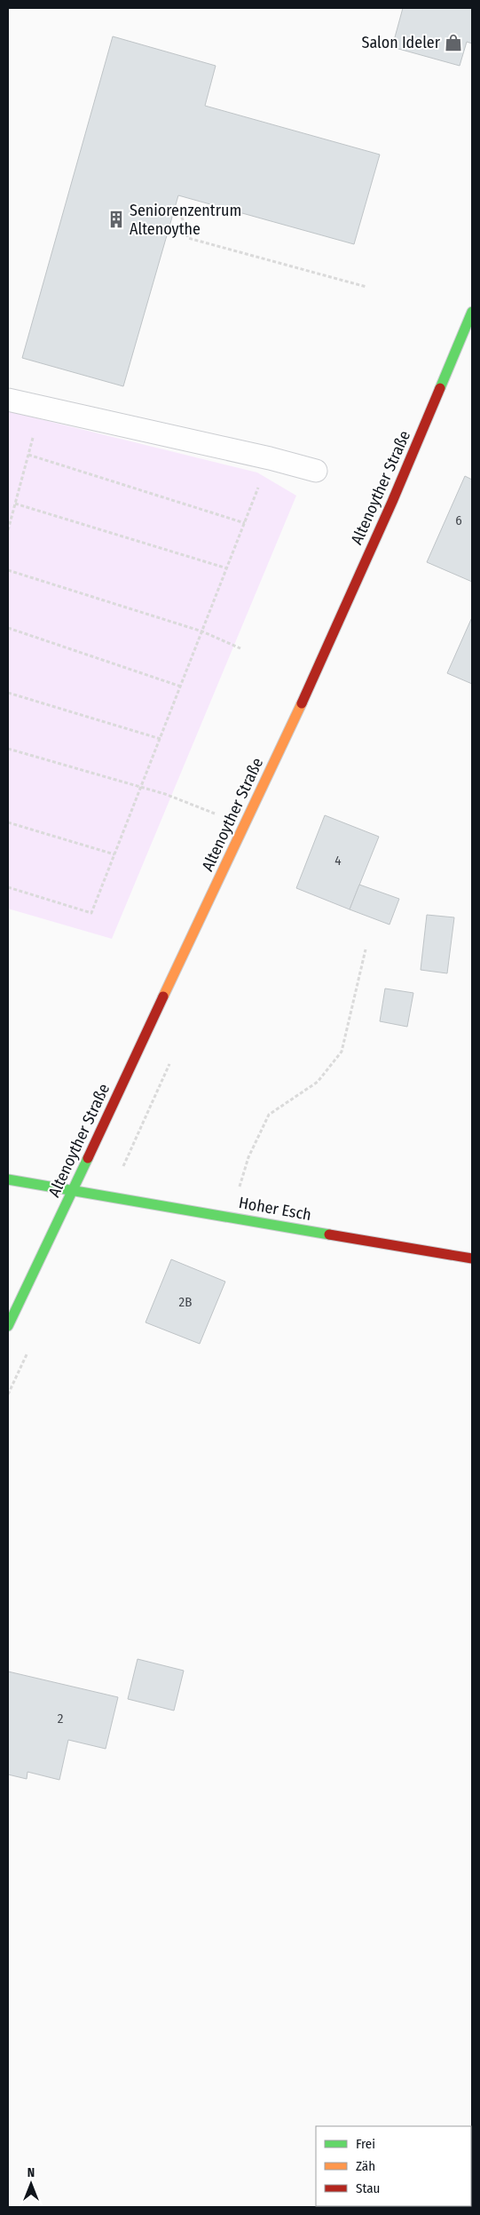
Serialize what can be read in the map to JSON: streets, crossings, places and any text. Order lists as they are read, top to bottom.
{
  "streets": {
    "main road": ["Altenoyther Straße", "Hoher Esch"]
  },
  "crossings": [
    ["Altenoyther Straße", "Hoher Esch"]
  ],
  "places": {
    "shop": ["Salon Ideler"],
    "building": ["Seniorenzentrum Altenoythe"]
  },
  "house_numbers": [
    "6",
    "4",
    "2B",
    "2"
  ],
  "legend": ["Frei", "Zäh", "Stau"],
  "north": "top"
}
